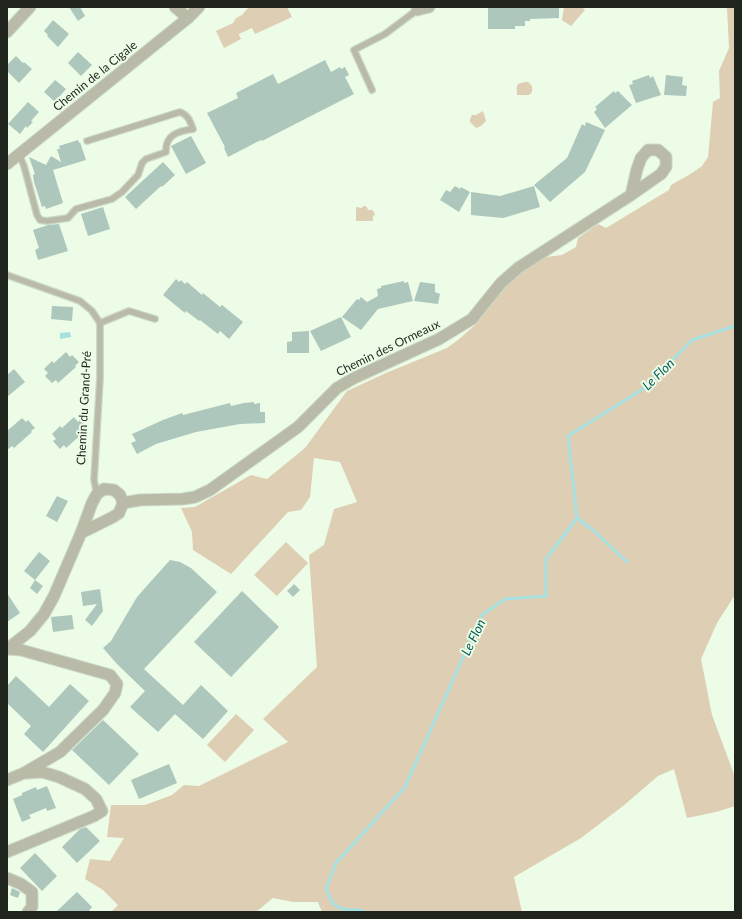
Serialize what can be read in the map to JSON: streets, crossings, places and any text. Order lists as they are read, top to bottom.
{
  "streets": {
    "street": ["Chemin de la Cigale", "Chemin des Ormeaux"],
    "lane": ["Chemin du Grand-Pré"]
  },
  "water": ["Le Flon"]
}
